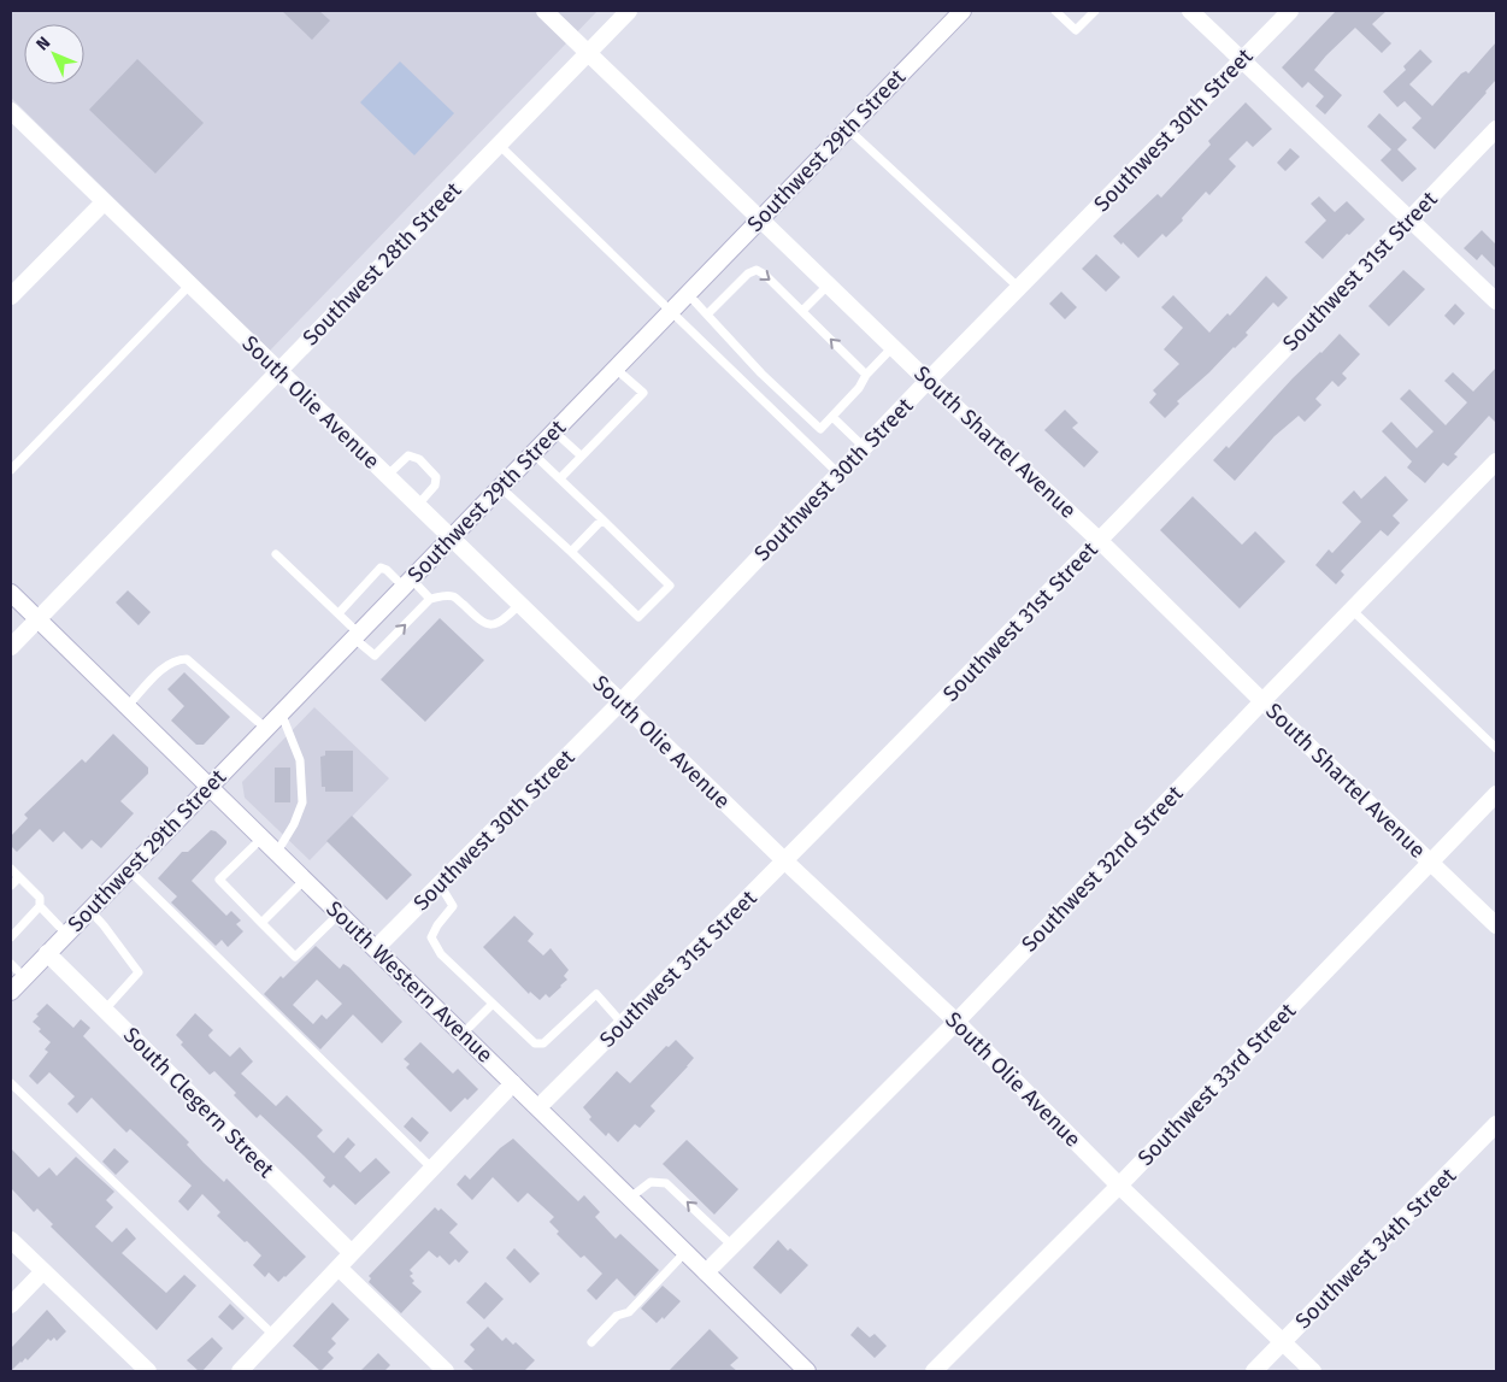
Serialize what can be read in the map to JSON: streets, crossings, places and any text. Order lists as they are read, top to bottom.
{
  "streets": {
    "street": [
      "Southwest 30th Street",
      "Southwest 29th Street",
      "Southwest 28th Street",
      "Southwest 31st Street",
      "South Olie Avenue",
      "South Shartel Avenue",
      "Southwest 32nd Street",
      "South Western Avenue",
      "Southwest 33rd Street",
      "South Clegern Street",
      "Southwest 34th Street"
    ]
  },
  "crossings": [
    ["Southwest 30th Street", "South Olie Avenue"],
    ["Southwest 30th Street", "South Shartel Avenue"],
    ["Southwest 30th Street", "South Western Avenue"],
    ["Southwest 29th Street", "South Olie Avenue"],
    ["Southwest 29th Street", "South Shartel Avenue"],
    ["Southwest 29th Street", "South Western Avenue"],
    ["Southwest 29th Street", "South Clegern Street"],
    ["Southwest 28th Street", "South Olie Avenue"],
    ["Southwest 28th Street", "South Shartel Avenue"],
    ["Southwest 28th Street", "South Western Avenue"],
    ["Southwest 31st Street", "South Olie Avenue"],
    ["Southwest 31st Street", "South Shartel Avenue"],
    ["Southwest 31st Street", "South Western Avenue"],
    ["South Olie Avenue", "Southwest 32nd Street"],
    ["South Olie Avenue", "Southwest 33rd Street"],
    ["South Olie Avenue", "Southwest 34th Street"],
    ["South Shartel Avenue", "Southwest 32nd Street"],
    ["South Shartel Avenue", "Southwest 33rd Street"],
    ["Southwest 32nd Street", "South Western Avenue"]
  ],
  "north": "top left"
}
